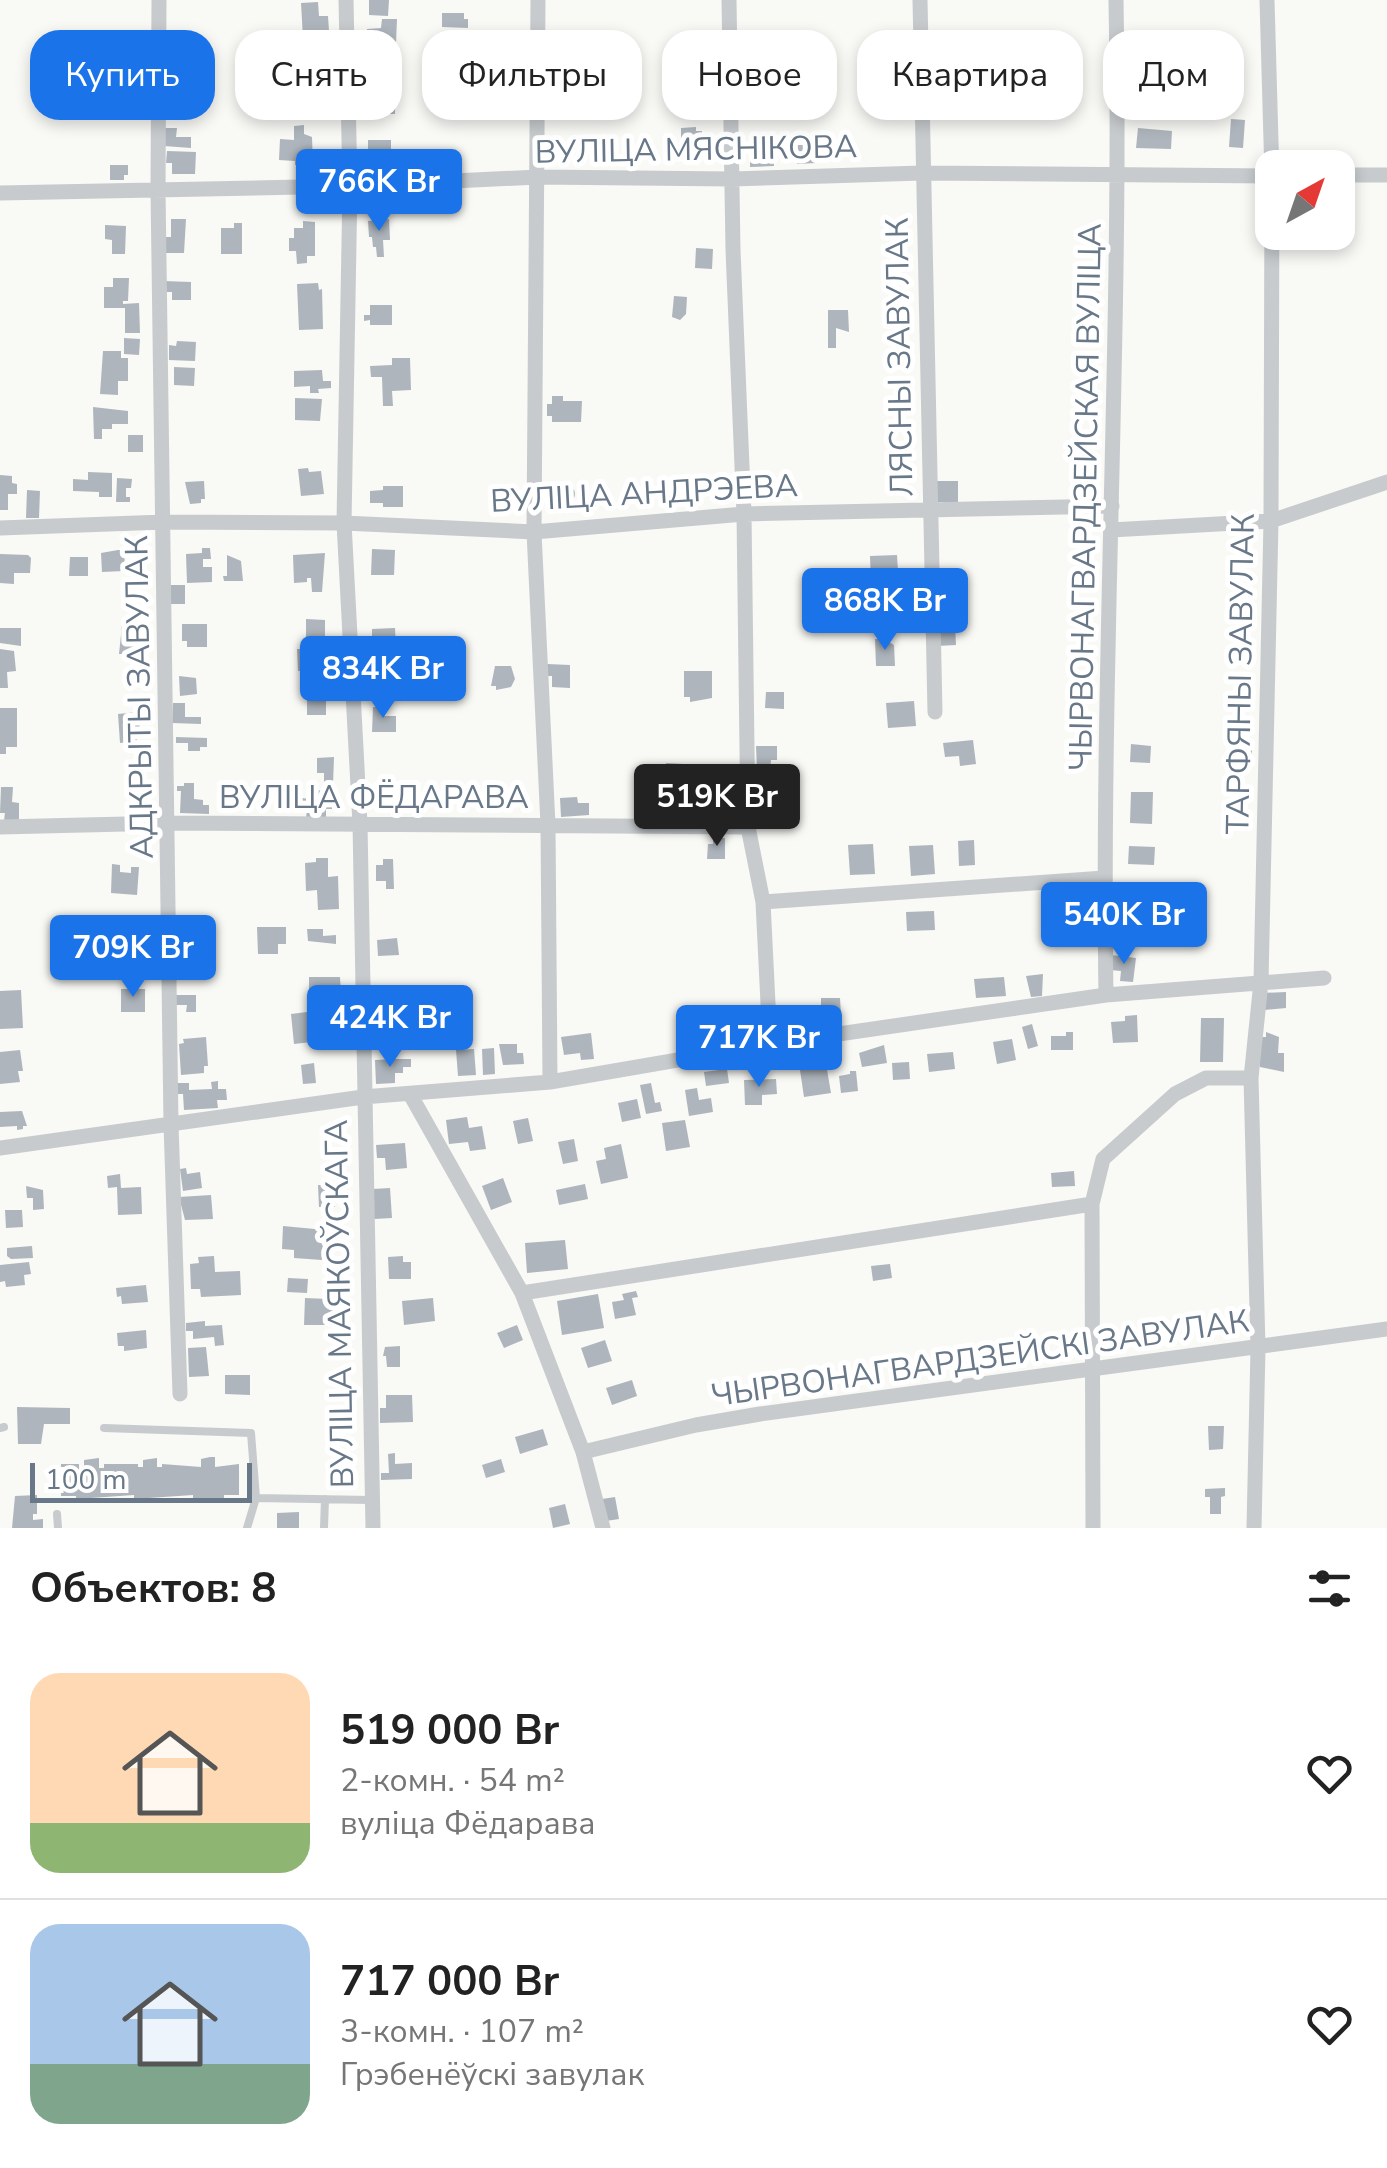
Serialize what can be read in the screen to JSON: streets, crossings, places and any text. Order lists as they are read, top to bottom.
{
  "streets": {
    "street": [
      "ВУЛІЦА МЯСНІКОВА",
      "ЛЯСНЫ ЗАВУЛАК",
      "ВУЛІЦА АНДРЭЕВА",
      "ЧЫРВОНАГВАРДЗЕЙСКАЯ ВУЛІЦА",
      "ТАРФЯНЫ ЗАВУЛАК",
      "АДКРЫТЫ ЗАВУЛАК",
      "ВУЛІЦА ФЁДАРАВА",
      "ВУЛІЦА МАЯКОЎСКАГА",
      "ЧЫРВОНАГВАРДЗЕЙСКІ ЗАВУЛАК"
    ]
  },
  "crossings": [
    ["ВУЛІЦА МЯСНІКОВА", "ЛЯСНЫ ЗАВУЛАК"],
    ["ВУЛІЦА МЯСНІКОВА", "ЧЫРВОНАГВАРДЗЕЙСКАЯ ВУЛІЦА"],
    ["ВУЛІЦА МЯСНІКОВА", "АДКРЫТЫ ЗАВУЛАК"],
    ["ВУЛІЦА МЯСНІКОВА", "ВУЛІЦА МАЯКОЎСКАГА"],
    ["ЛЯСНЫ ЗАВУЛАК", "ВУЛІЦА АНДРЭЕВА"],
    ["ВУЛІЦА АНДРЭЕВА", "ЧЫРВОНАГВАРДЗЕЙСКАЯ ВУЛІЦА"],
    ["ВУЛІЦА АНДРЭЕВА", "АДКРЫТЫ ЗАВУЛАК"],
    ["ВУЛІЦА АНДРЭЕВА", "ВУЛІЦА МАЯКОЎСКАГА"],
    ["ТАРФЯНЫ ЗАВУЛАК", "ЧЫРВОНАГВАРДЗЕЙСКІ ЗАВУЛАК"],
    ["АДКРЫТЫ ЗАВУЛАК", "ВУЛІЦА ФЁДАРАВА"],
    ["ВУЛІЦА ФЁДАРАВА", "ВУЛІЦА МАЯКОЎСКАГА"]
  ],
  "scale_bar": "100 m",
  "north": "top right",
  "page": {
    "chip": [
      "Купить",
      "Снять",
      "Фильтры",
      "Новое",
      "Квартира",
      "Дом"
    ],
    "price": [
      "766K Br",
      "868K Br",
      "834K Br",
      "519K Br",
      "540K Br",
      "709K Br",
      "424K Br",
      "717K Br"
    ],
    "scale": "100 m",
    "heading": "Объектов: 8",
    "list": [
      {
        "name": "519 000 Br",
        "note": "2-комн. · 54 m² · вуліца Фёдарава"
      },
      {
        "name": "717 000 Br",
        "note": "3-комн. · 107 m² · Грэбенёўскі завулак"
      }
    ]
  }
}
